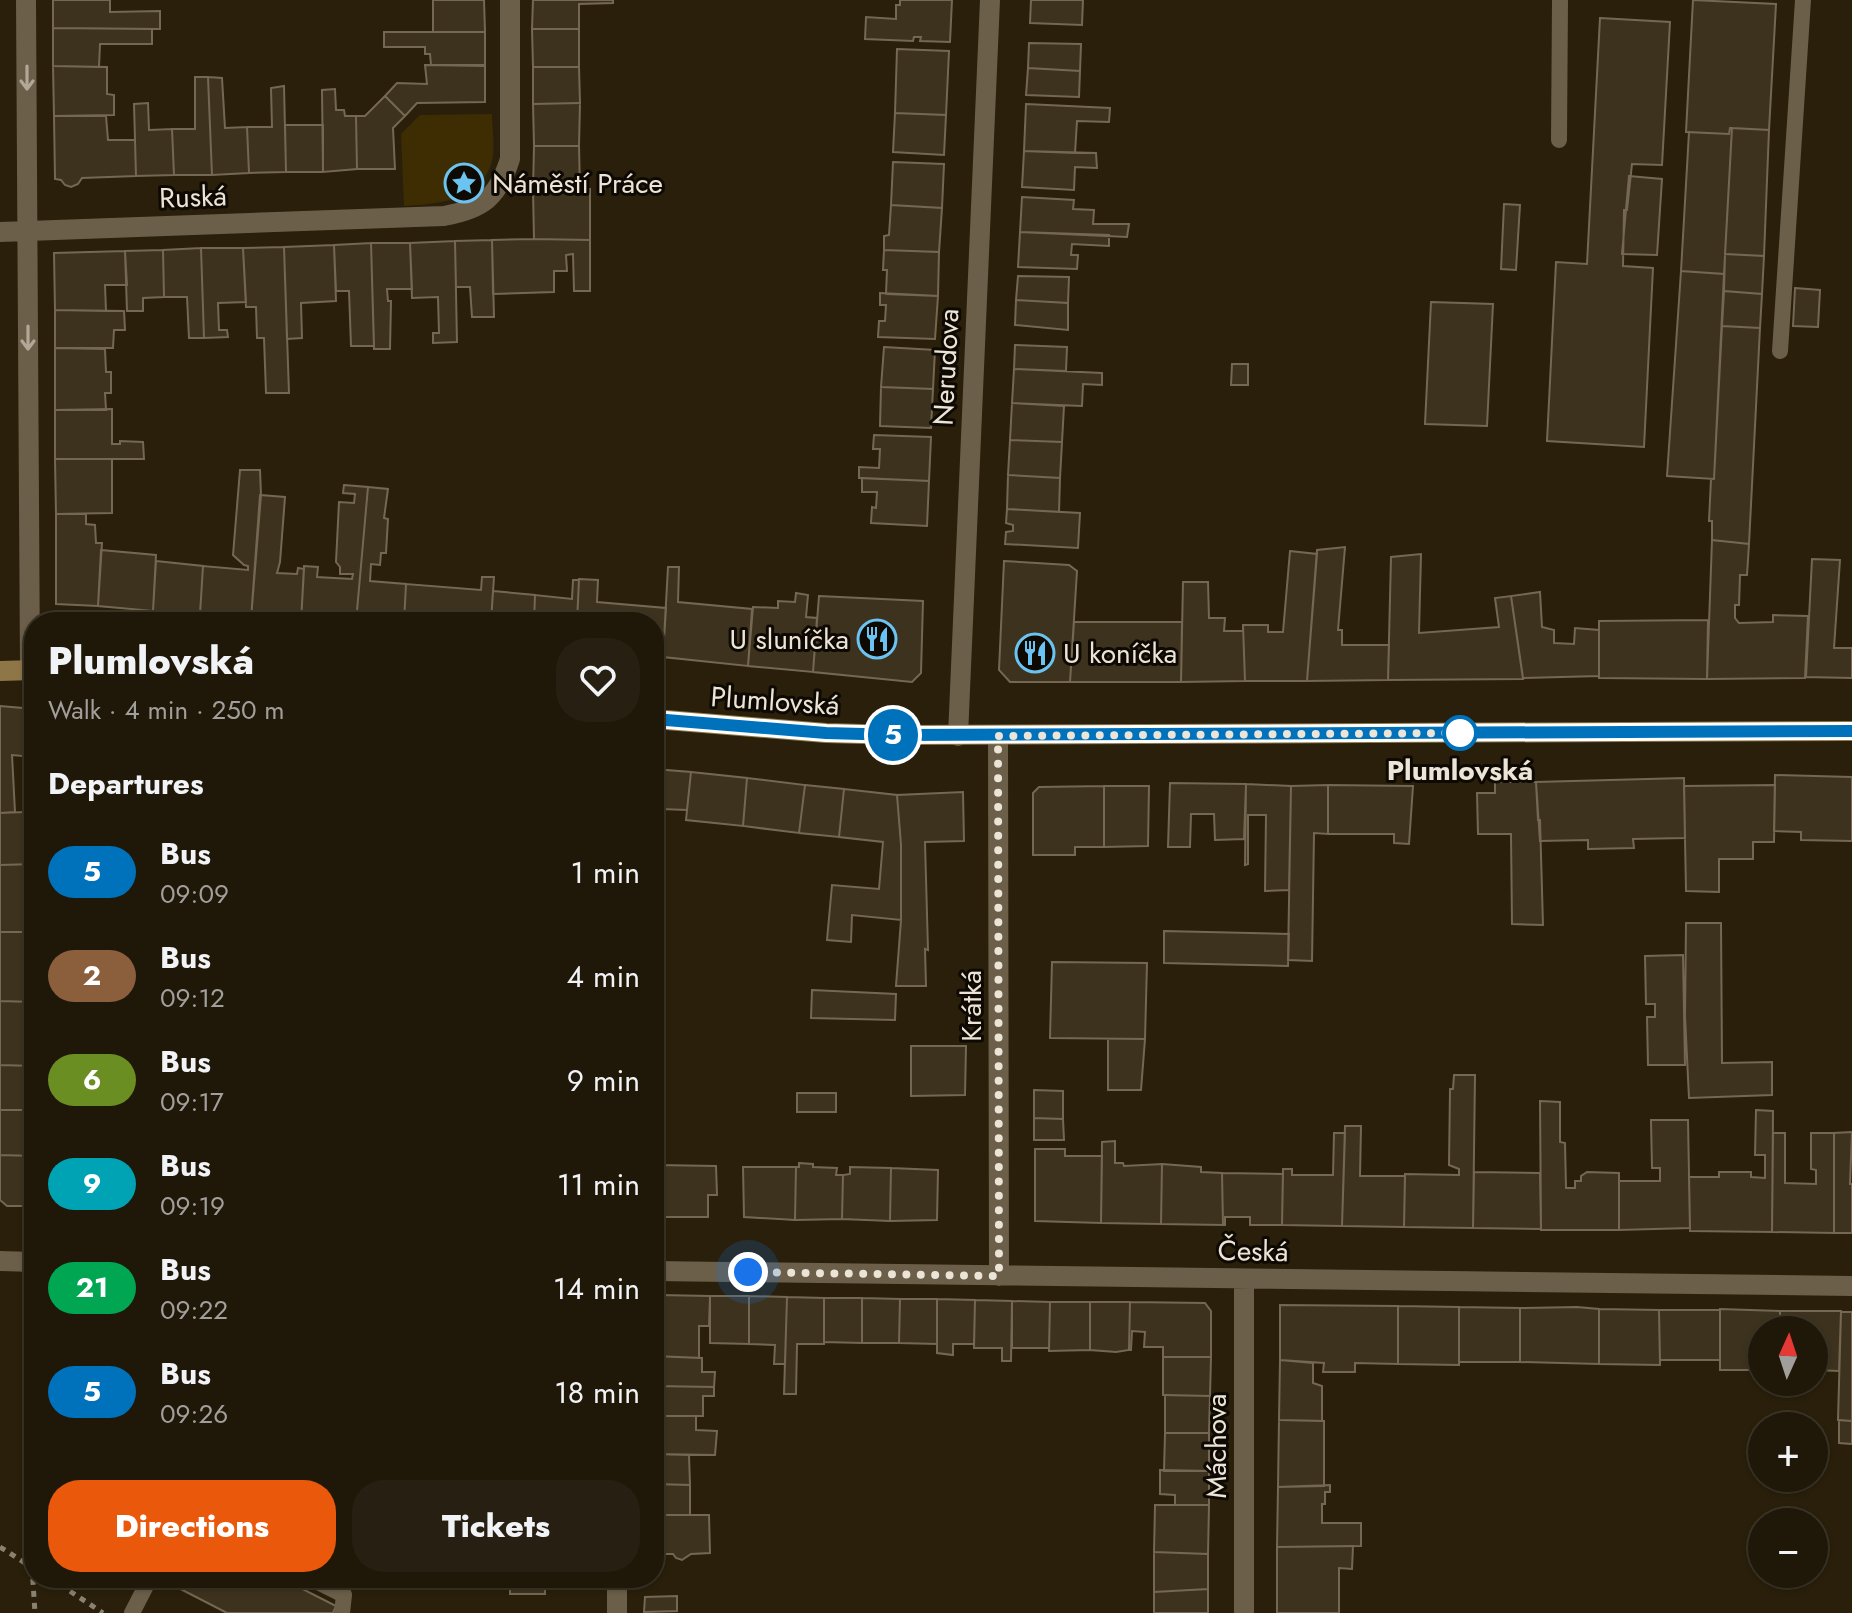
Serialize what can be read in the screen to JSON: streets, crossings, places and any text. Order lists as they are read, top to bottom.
{
  "streets": {
    "main road": ["Plumlovská"],
    "street": [
      "Ruská",
      "Nerudova",
      "Krátká",
      "Česká",
      "Máchova"
    ]
  },
  "crossings": [
    ["Nerudova", "Plumlovská"],
    ["Plumlovská", "Krátká"],
    ["Krátká", "Česká"],
    ["Česká", "Máchova"]
  ],
  "places": {
    "place": ["Náměstí Práce"],
    "restaurant": ["U sluníčka", "U koníčka"],
    "other": ["Plumlovská"]
  },
  "lines": ["bus line 5"],
  "north": "top",
  "page": {
    "on_map": "5",
    "heading": [
      ["Plumlovská", "Walk · 4 min · 250 m"],
      "Departures"
    ],
    "list": [
      {
        "mark": "5",
        "name": "Bus",
        "note": "09:09",
        "value": "1 min"
      },
      {
        "mark": "2",
        "name": "Bus",
        "note": "09:12",
        "value": "4 min"
      },
      {
        "mark": "6",
        "name": "Bus",
        "note": "09:17",
        "value": "9 min"
      },
      {
        "mark": "9",
        "name": "Bus",
        "note": "09:19",
        "value": "11 min"
      },
      {
        "mark": "21",
        "name": "Bus",
        "note": "09:22",
        "value": "14 min"
      },
      {
        "mark": "5",
        "name": "Bus",
        "note": "09:26",
        "value": "18 min"
      }
    ],
    "map_buttons": ["+", "−"],
    "buttons": ["Directions", "Tickets"]
  }
}
